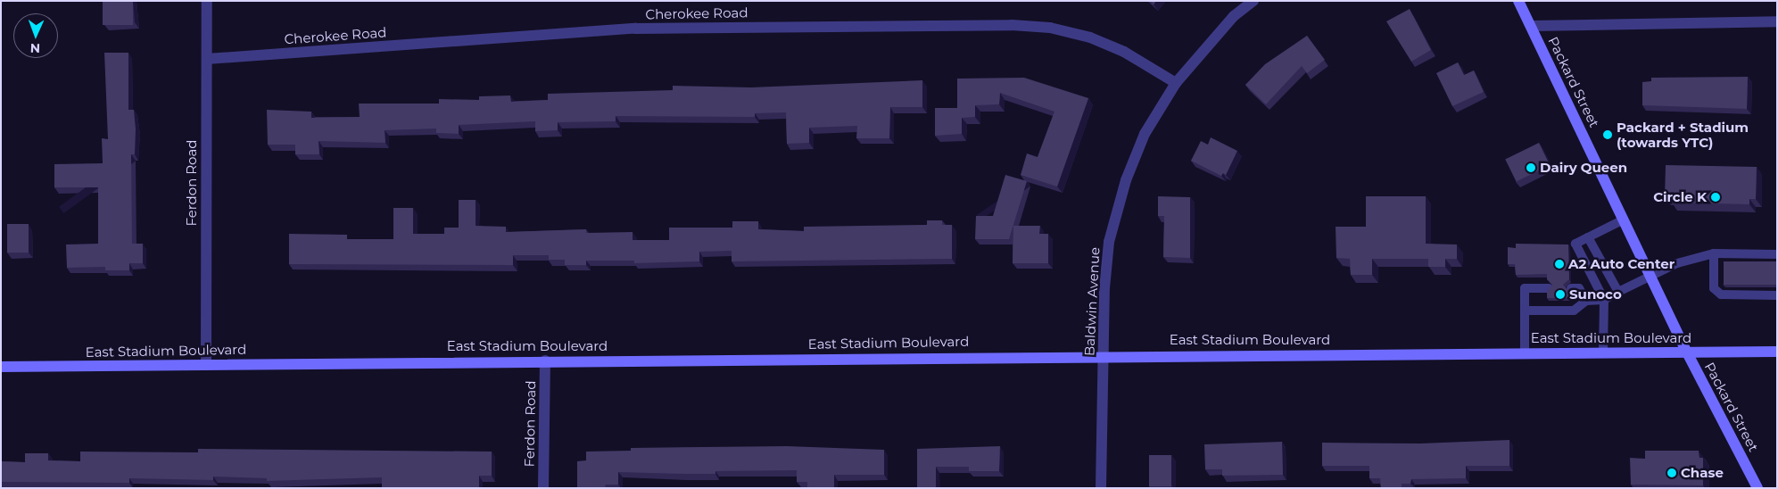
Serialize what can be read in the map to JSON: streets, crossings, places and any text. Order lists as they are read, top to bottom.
{
  "streets": {
    "main road": ["Packard Street", "East Stadium Boulevard"],
    "street": ["Cherokee Road", "Ferdon Road", "Baldwin Avenue"]
  },
  "crossings": [
    ["Cherokee Road", "Ferdon Road"],
    ["Cherokee Road", "Baldwin Avenue"],
    ["Packard Street", "East Stadium Boulevard"],
    ["Ferdon Road", "East Stadium Boulevard"],
    ["Baldwin Avenue", "East Stadium Boulevard"]
  ],
  "places": [
    "Packard + Stadium (towards YTC)",
    "Dairy Queen",
    "Circle K",
    "A2 Auto Center",
    "Sunoco",
    "Chase"
  ],
  "north": "bottom"
}
